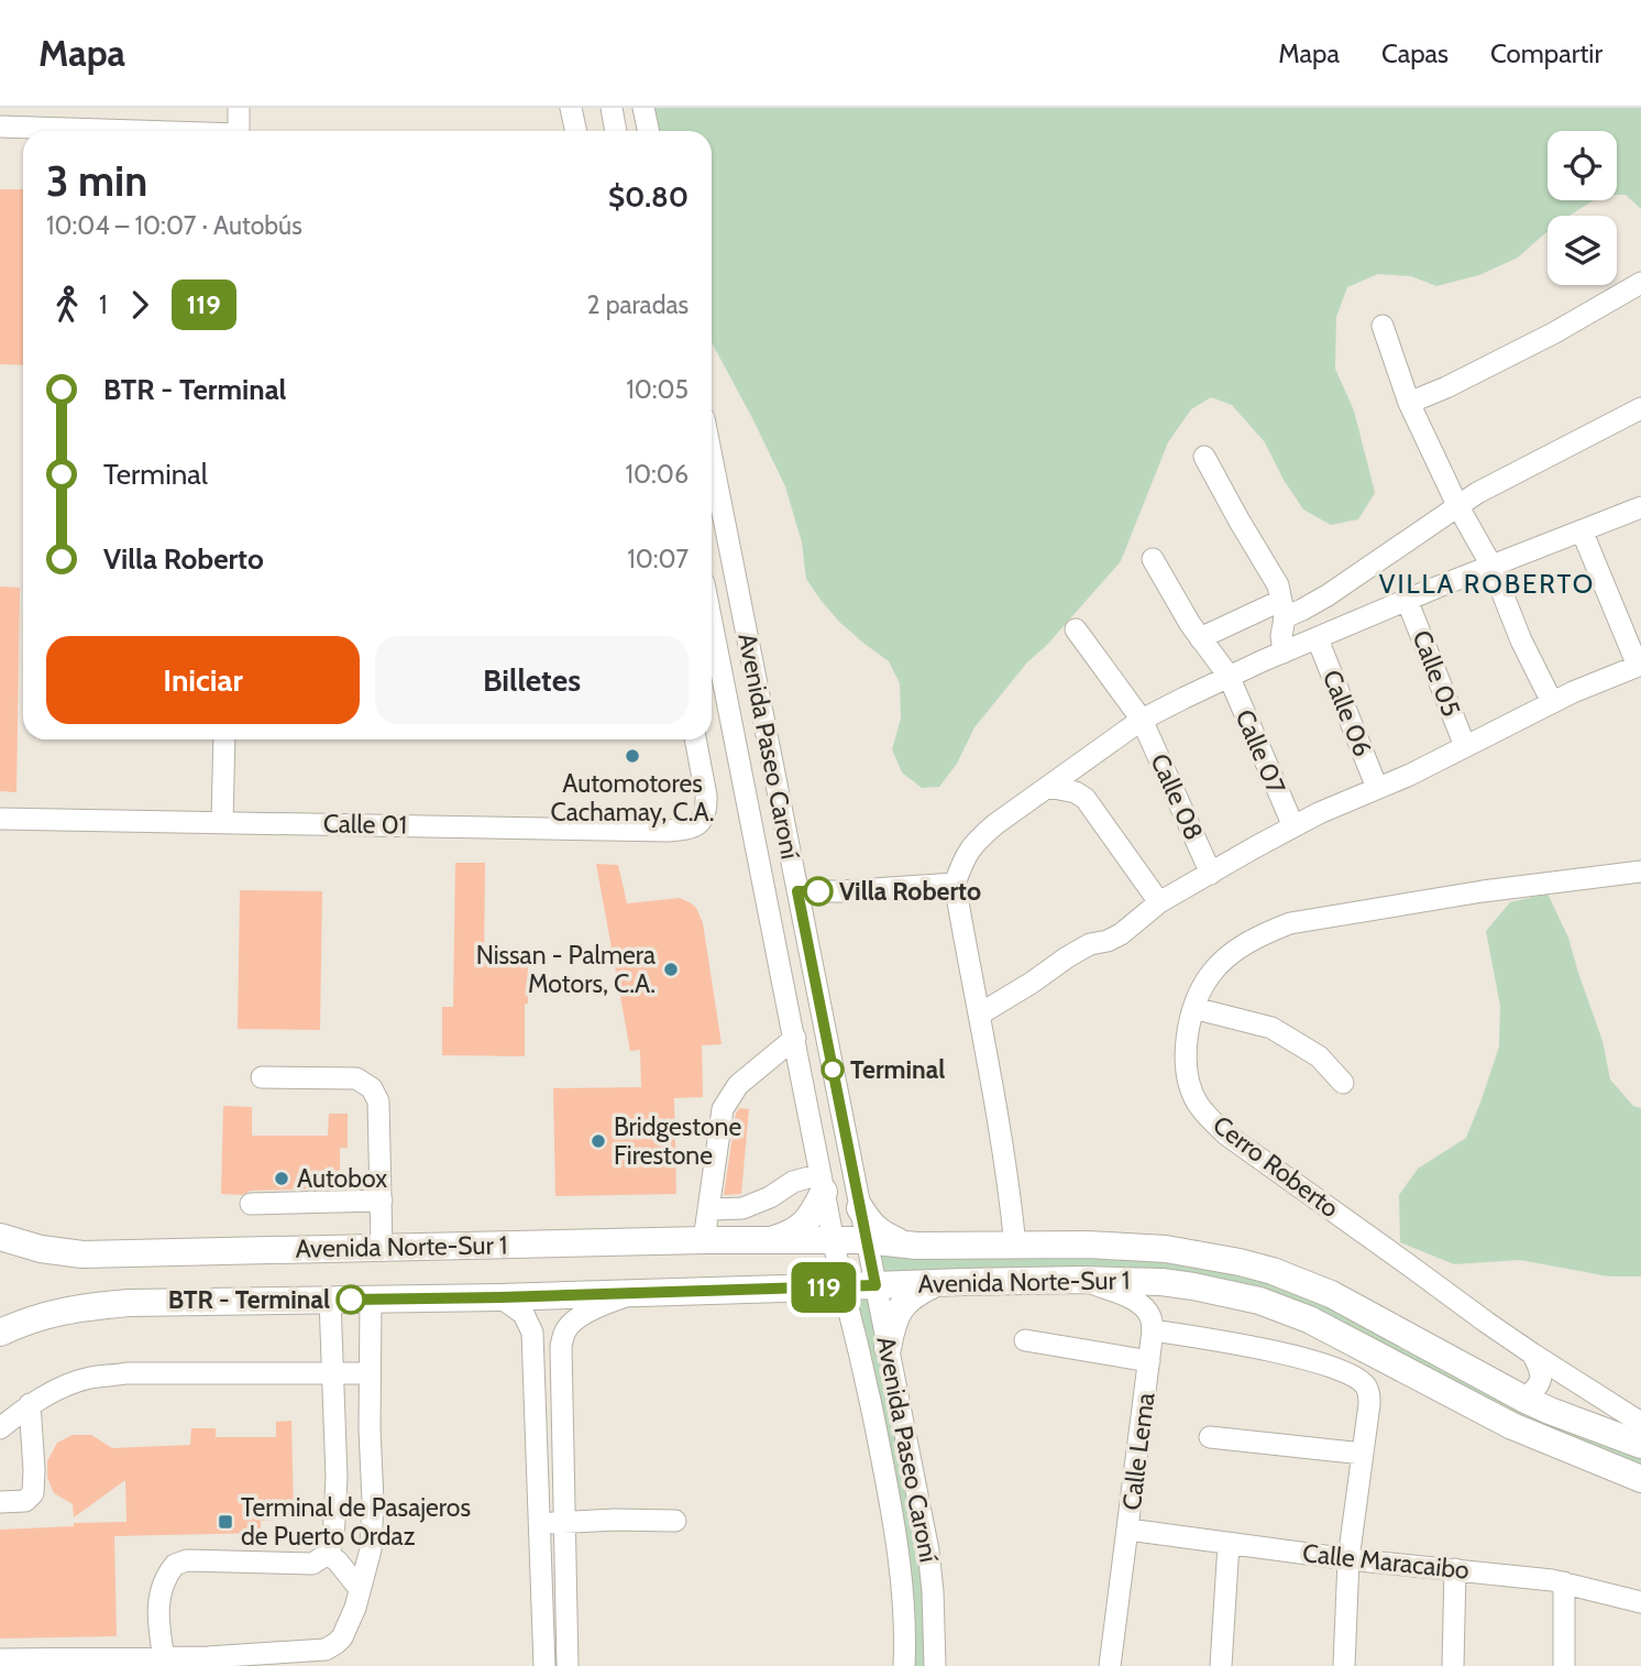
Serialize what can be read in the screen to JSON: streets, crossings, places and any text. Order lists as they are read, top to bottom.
{
  "streets": {
    "main road": ["Avenida Norte-Sur 1"],
    "street": [
      "Calle 05",
      "Calle 06",
      "Avenida Paseo Caroní",
      "Calle 07",
      "Calle 08",
      "Calle 01",
      "Cerro Roberto",
      "Calle Lema",
      "Calle Maracaibo"
    ]
  },
  "crossings": [
    ["Avenida Paseo Caroní", "Avenida Norte-Sur 1"],
    ["Calle Lema", "Calle Maracaibo"]
  ],
  "districts": ["VILLA ROBERTO"],
  "places": {
    "other": [
      "Automotores Cachamay, C.A.",
      "Villa Roberto",
      "Nissan - Palmera Motors, C.A.",
      "Terminal",
      "Bridgestone Firestone",
      "Autobox",
      "BTR - Terminal"
    ],
    "transit": ["Terminal de Pasajeros de Puerto Ordaz"]
  },
  "lines": ["bus line 119"],
  "page": {
    "header": "Mapa",
    "nav": ["Mapa", "Capas", "Compartir"],
    "on_map": "119",
    "heading": ["3 min", "10:04 – 10:07 · Autobús", "$0.80"],
    "legs": ["1", "119", "2 paradas"],
    "list": [
      {
        "name": "BTR - Terminal",
        "value": "10:05"
      },
      {
        "name": "Terminal",
        "value": "10:06"
      },
      {
        "name": "Villa Roberto",
        "value": "10:07"
      }
    ],
    "buttons": ["Iniciar", "Billetes"]
  }
}
